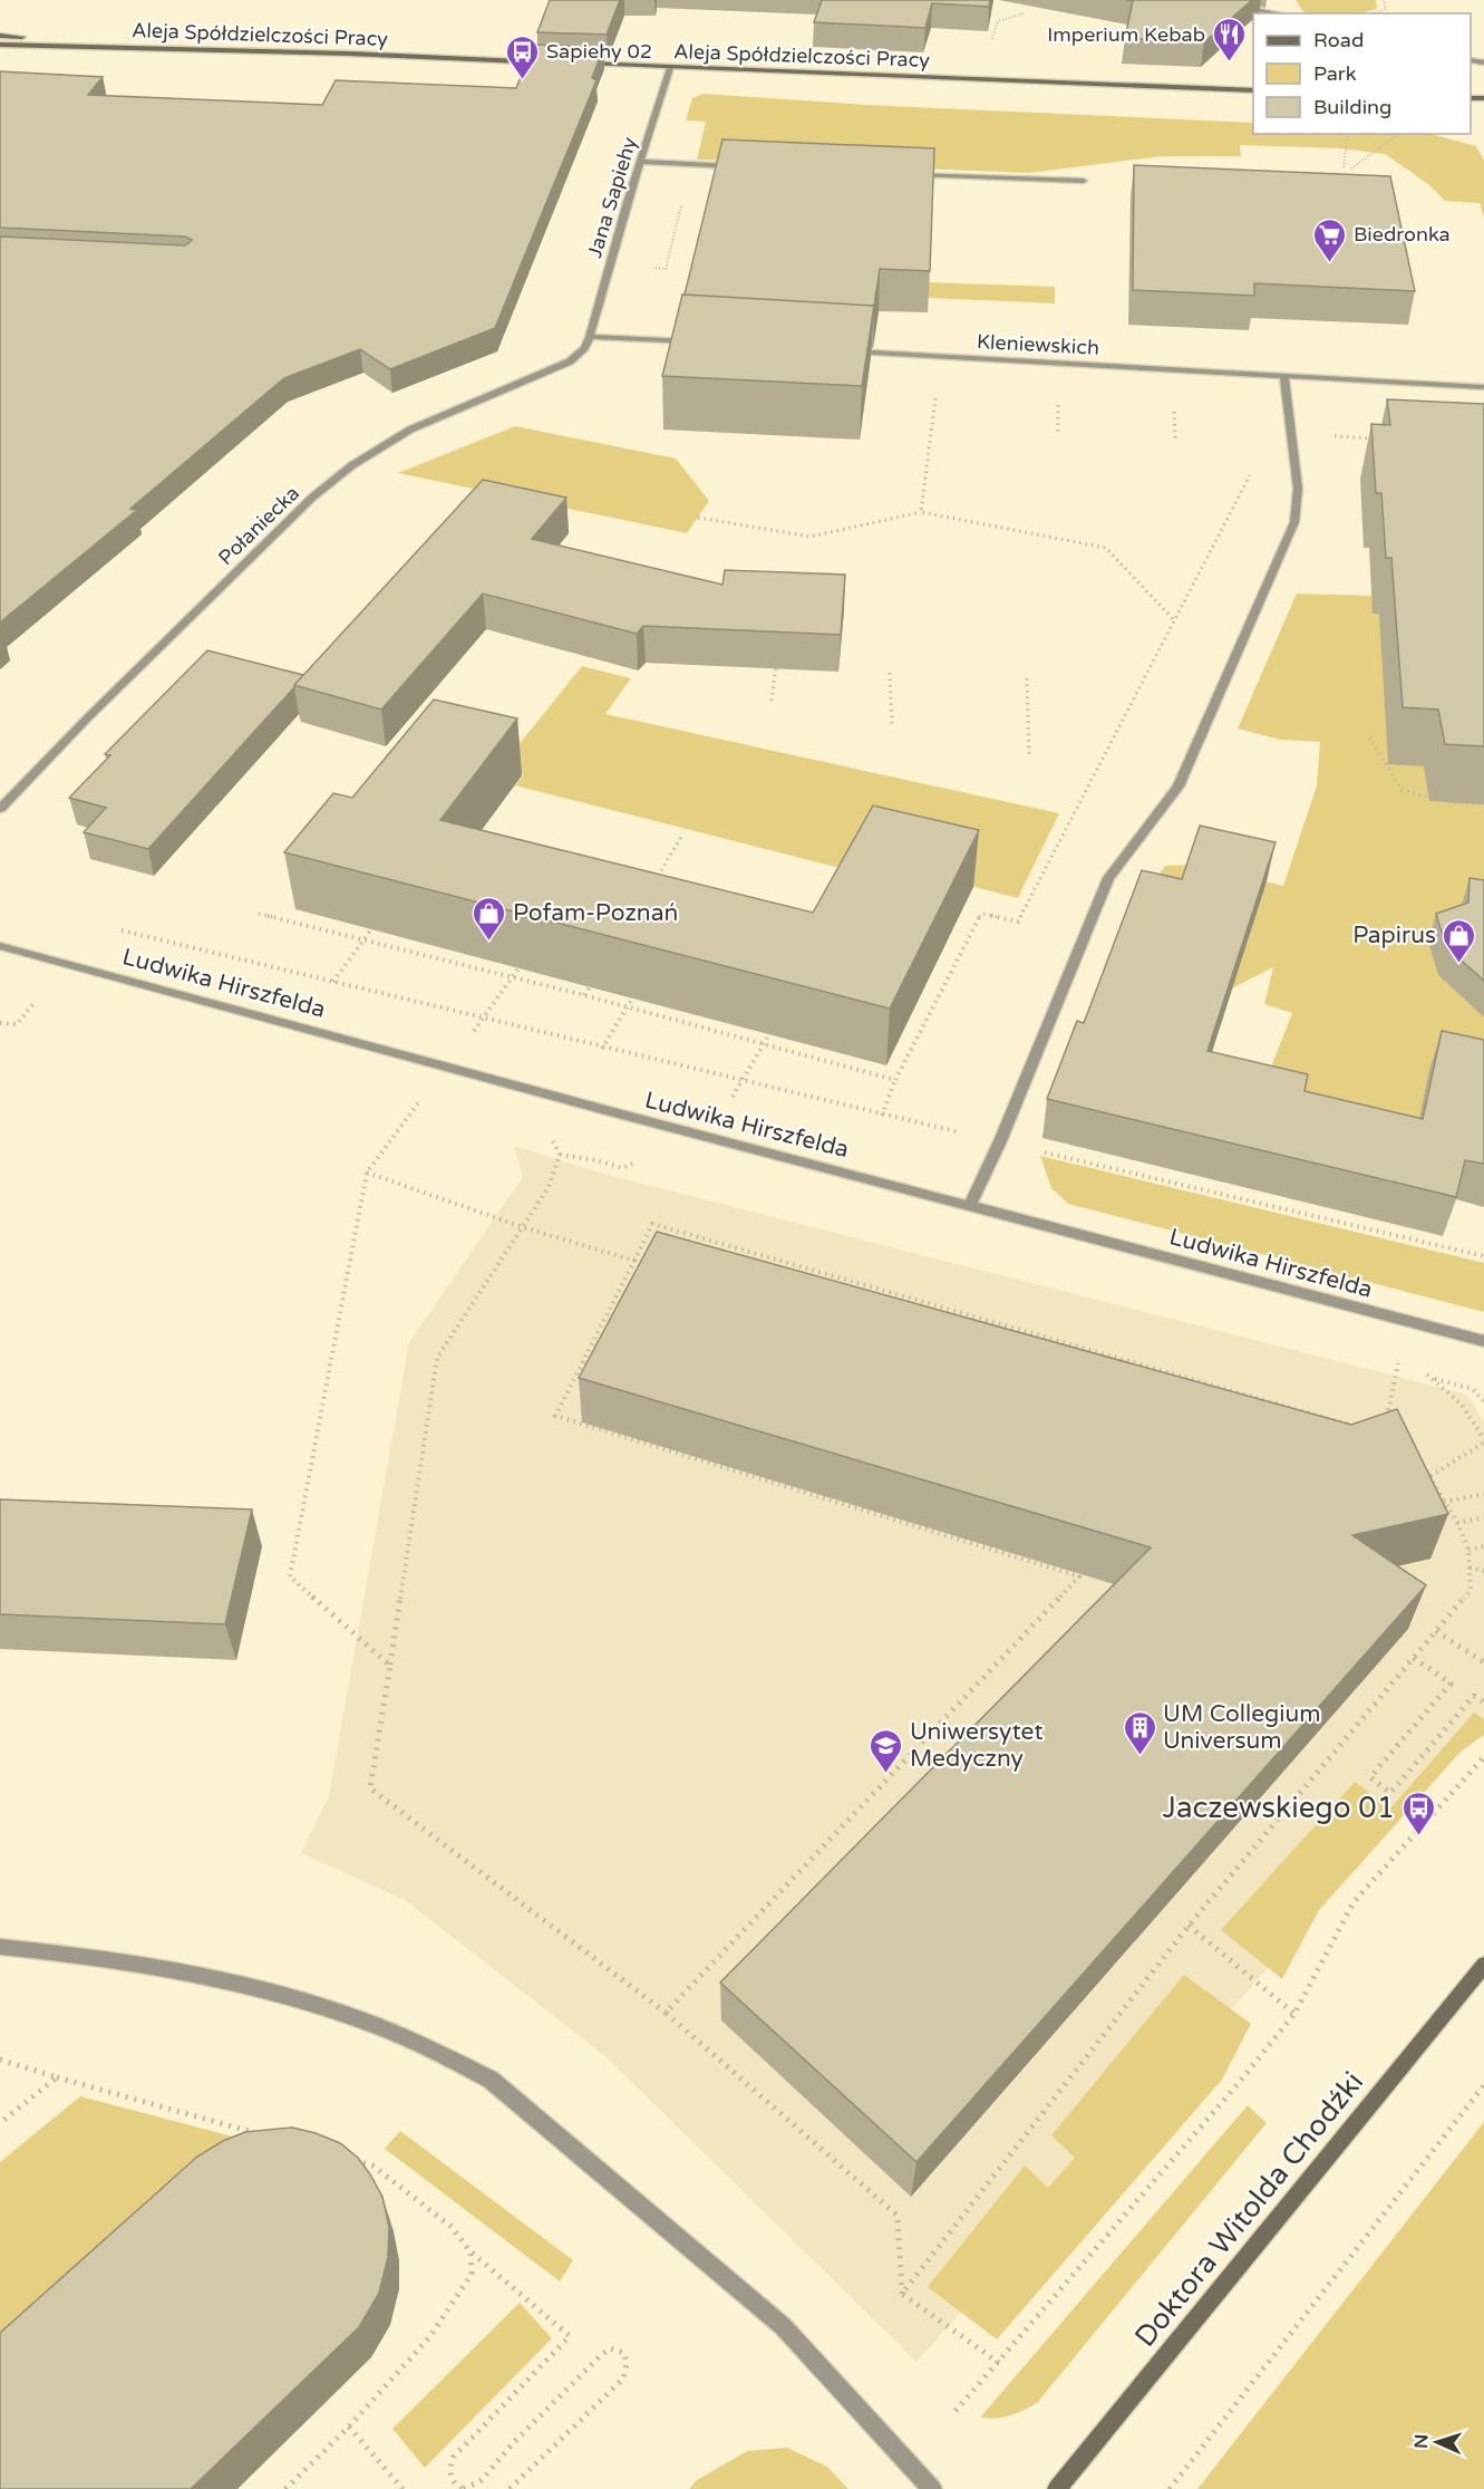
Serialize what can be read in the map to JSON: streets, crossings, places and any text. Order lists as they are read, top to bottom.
{
  "streets": {
    "main road": ["Aleja Spółdzielczości Pracy", "Doktora Witolda Chodźki"],
    "street": [
      "Jana Sapiehy",
      "Kleniewskich",
      "Połaniecka",
      "Ludwika Hirszfelda"
    ]
  },
  "crossings": [
    ["Aleja Spółdzielczości Pracy", "Jana Sapiehy"],
    ["Jana Sapiehy", "Połaniecka"]
  ],
  "places": {
    "restaurant": ["Imperium Kebab"],
    "bus stop": ["Sapiehy 02", "Jaczewskiego 01"],
    "supermarket": ["Biedronka"],
    "shop": ["Pofam-Poznań", "Papirus"],
    "building": ["UM Collegium Universum"],
    "school or university": ["Uniwersytet Medyczny"]
  },
  "legend": ["Road", "Park", "Building"],
  "north": "left"
}
